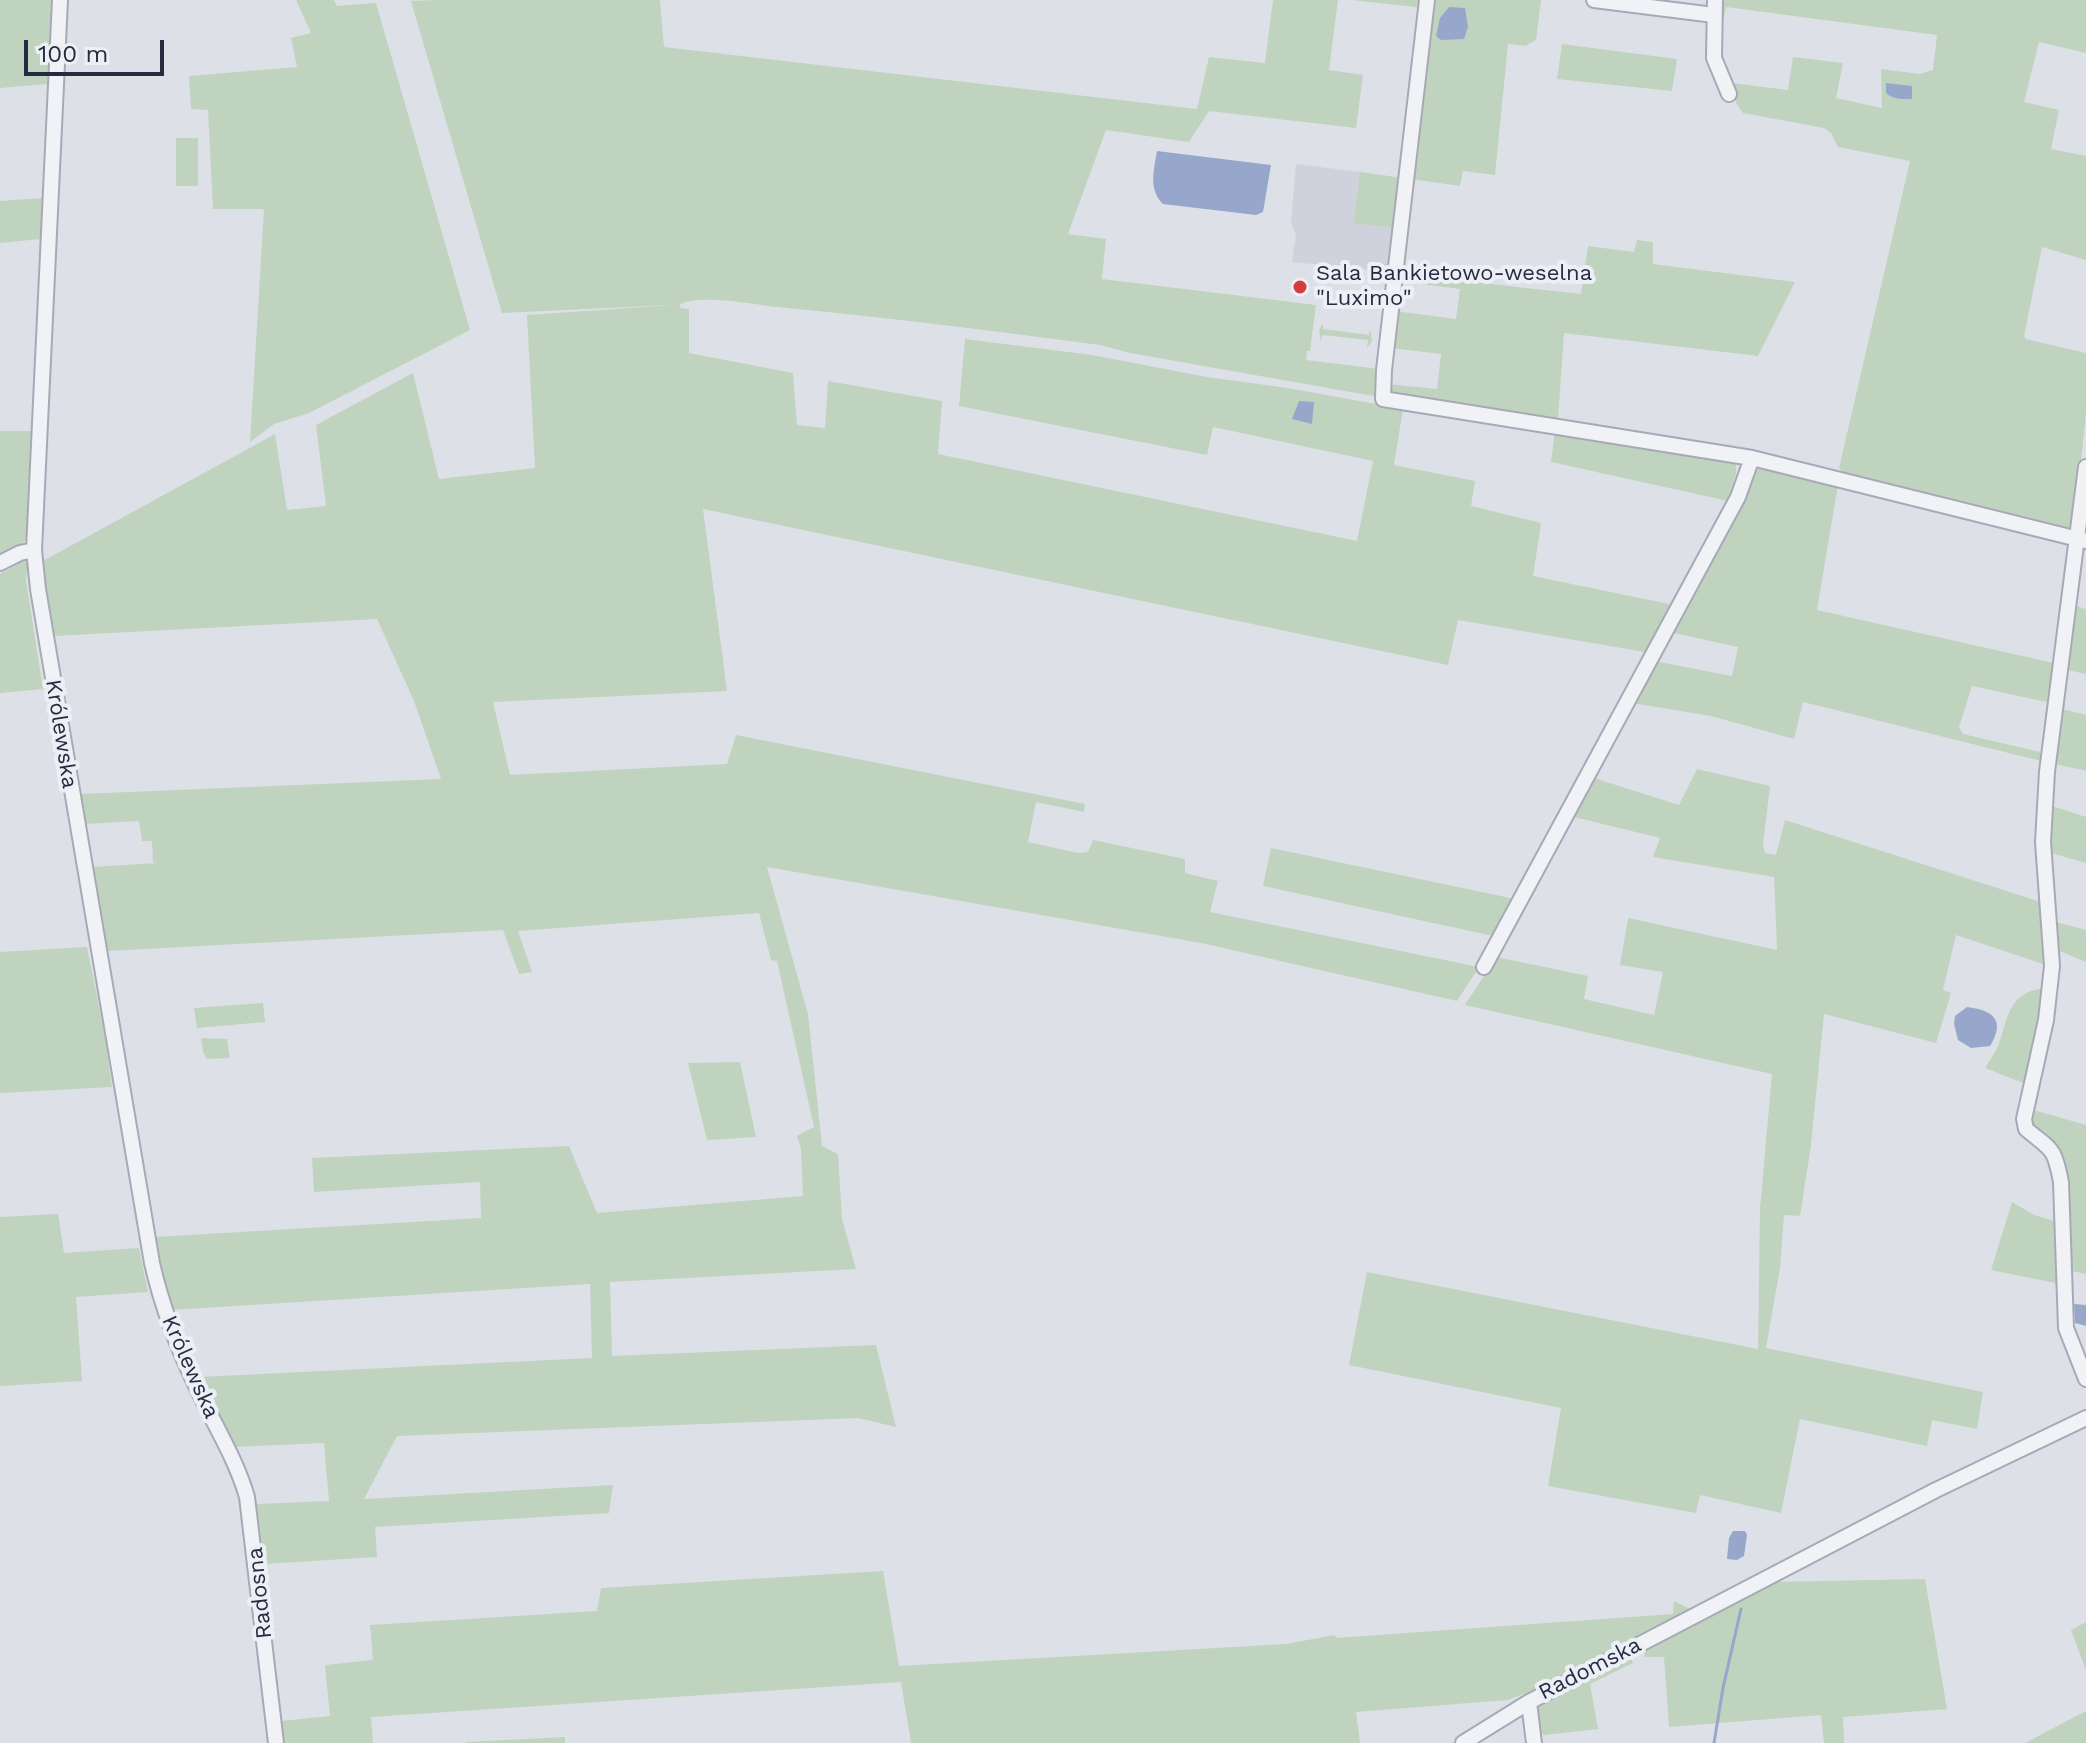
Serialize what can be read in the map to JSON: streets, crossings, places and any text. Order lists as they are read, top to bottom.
{
  "streets": {
    "street": ["Królewska", "Radosna", "Radomska"]
  },
  "crossings": [
    ["Królewska", "Radosna"]
  ],
  "places": ["Sala Bankietowo-weselna \"Luximo\""],
  "scale_bar": "100 m"
}
